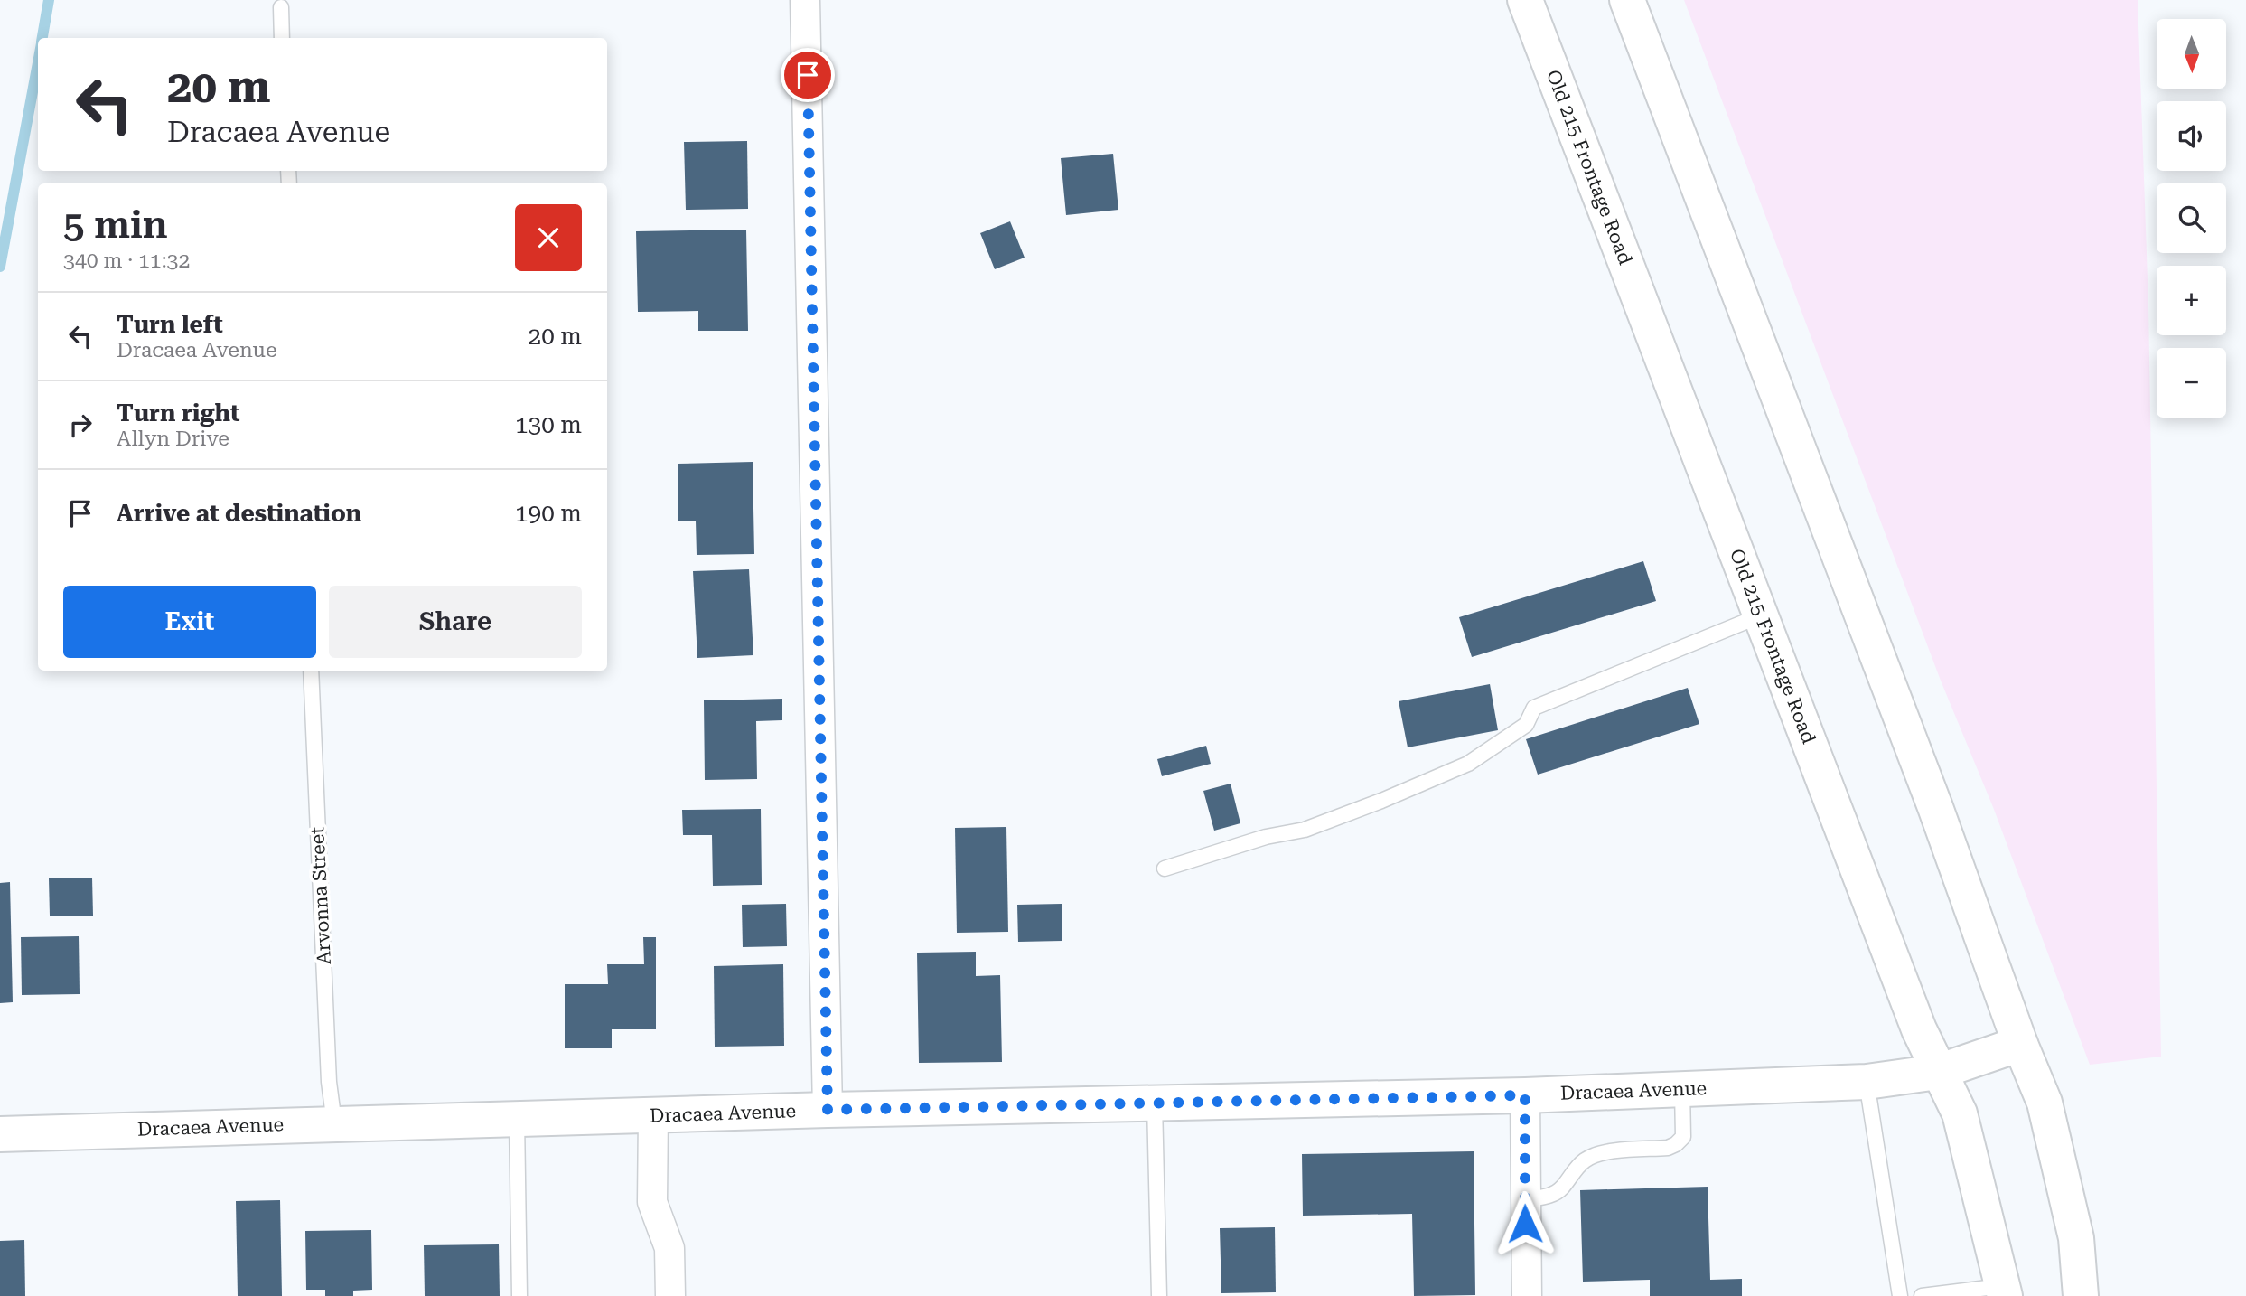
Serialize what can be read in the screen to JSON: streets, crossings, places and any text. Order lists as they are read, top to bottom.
{
  "streets": {
    "street": ["Old 215 Frontage Road", "Dracaea Avenue"],
    "lane": ["Arvonna Street"]
  },
  "crossings": [
    ["Old 215 Frontage Road", "Dracaea Avenue"],
    ["Arvonna Street", "Dracaea Avenue"]
  ],
  "north": "bottom",
  "page": {
    "map_buttons": ["+", "−"],
    "turn": ["20 m", "Dracaea Avenue"],
    "heading": ["5 min", "340 m · 11:32"],
    "list": [
      {
        "name": "Turn left",
        "note": "Dracaea Avenue",
        "value": "20 m"
      },
      {
        "name": "Turn right",
        "note": "Allyn Drive",
        "value": "130 m"
      },
      {
        "name": "Arrive at destination",
        "value": "190 m"
      }
    ],
    "buttons": ["Exit", "Share"]
  }
}
